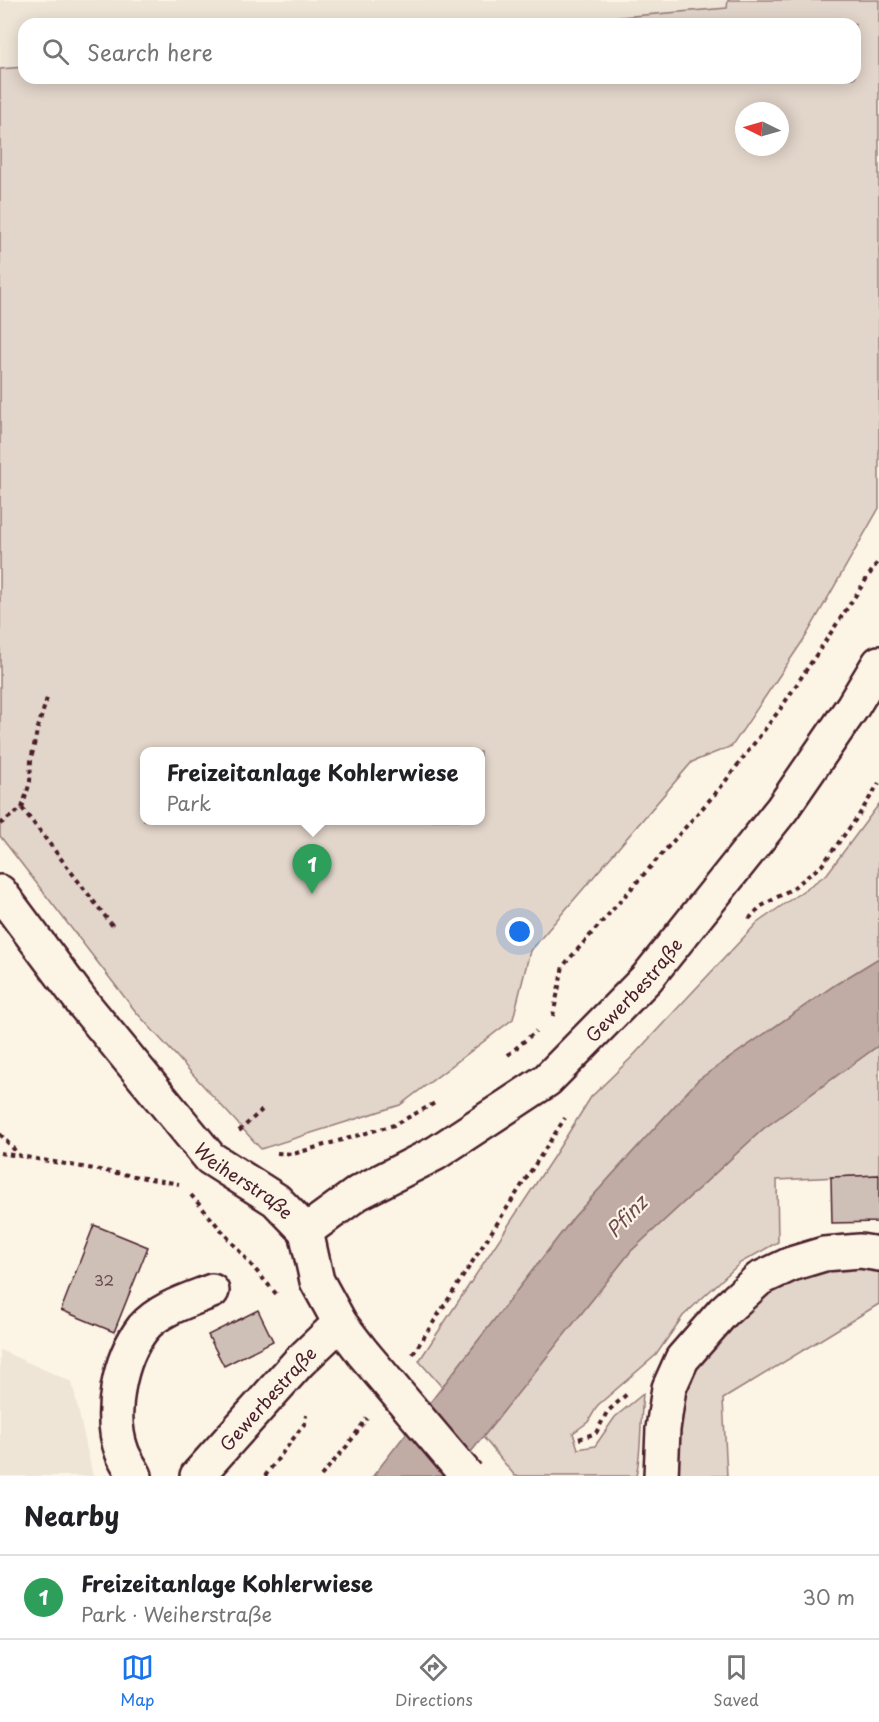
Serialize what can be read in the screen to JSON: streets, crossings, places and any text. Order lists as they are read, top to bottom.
{
  "streets": {
    "street": ["Gewerbestraße", "Weiherstraße"]
  },
  "crossings": [
    ["Gewerbestraße", "Weiherstraße"]
  ],
  "water": ["Pfinz"],
  "house_numbers": ["32"],
  "north": "left",
  "page": {
    "search": "Search here",
    "popup": ["Freizeitanlage Kohlerwiese", "Park"],
    "pins": "1",
    "heading": "Nearby",
    "list": [
      {
        "mark": "1",
        "name": "Freizeitanlage Kohlerwiese",
        "note": "Park · Weiherstraße",
        "value": "30 m"
      }
    ],
    "nav": ["Map", "Directions", "Saved"]
  }
}
